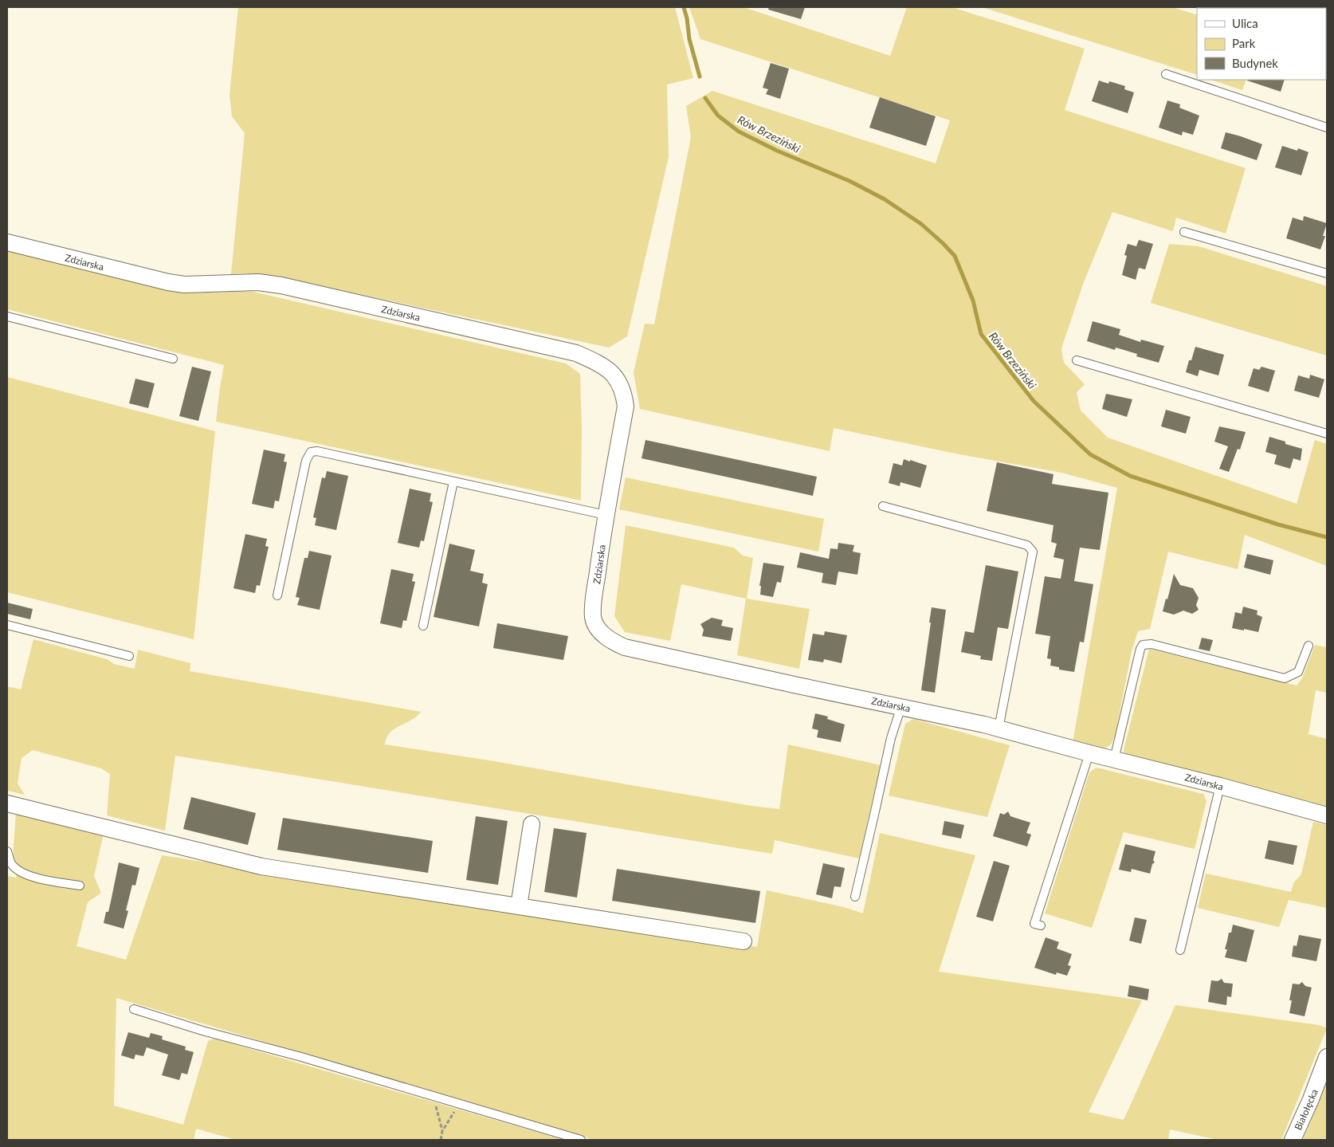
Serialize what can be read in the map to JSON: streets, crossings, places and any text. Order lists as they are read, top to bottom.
{
  "streets": {
    "street": ["Zdziarska", "Białołęcka"]
  },
  "water": ["Rów Brzeziński"],
  "legend": ["Ulica", "Park", "Budynek"]
}
